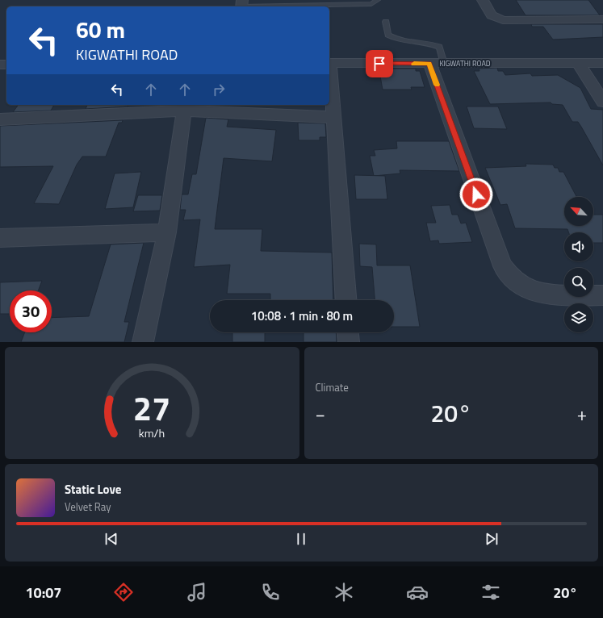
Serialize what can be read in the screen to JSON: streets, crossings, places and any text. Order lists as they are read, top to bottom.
{
  "streets": {
    "street": ["KIGWATHI ROAD"]
  },
  "north": "top left",
  "page": {
    "turn": ["60 m", "KIGWATHI ROAD"],
    "limit": "30",
    "trip": "10:08 · 1 min · 80 m",
    "tile": "Climate",
    "heat": ["−", "20°", "+"],
    "song": ["Static Love", "Velvet Ray"],
    "tabs": ["10:07", "20°"],
    "gauge": ["27", "km/h"]
  }
}
